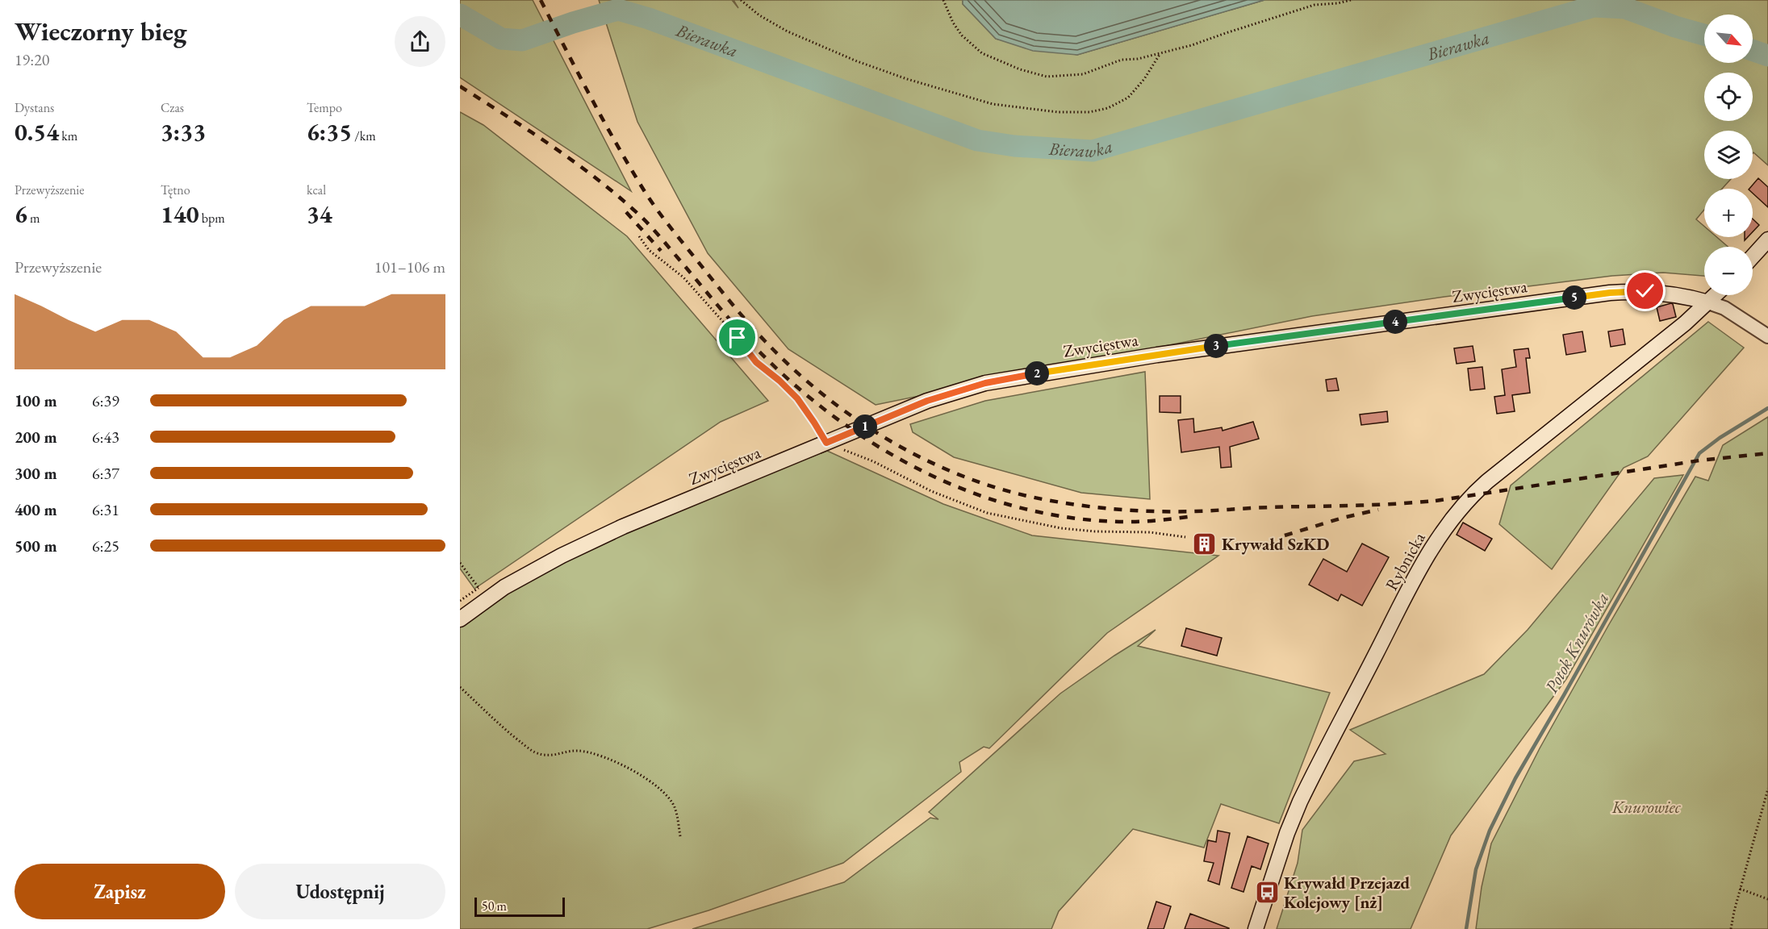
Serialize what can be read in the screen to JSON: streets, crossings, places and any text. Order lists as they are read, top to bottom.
{
  "streets": {
    "main road": ["Zwycięstwa", "Rybnicka"]
  },
  "crossings": [
    ["Zwycięstwa", "Rybnicka"]
  ],
  "water": ["Bierawka", "Potok Knurówka"],
  "parks": ["Knurowiec"],
  "places": {
    "building": ["Krywałd SzKD"],
    "bus stop": ["Krywałd Przejazd Kolejowy [nż]"]
  },
  "scale_bar": "50 m",
  "north": "bottom right",
  "page": {
    "heading": ["Wieczorny bieg", "19:20"],
    "map_buttons": ["+", "−"],
    "stats": [
      ["Dystans", "0.54 km"],
      ["Czas", "3:33"],
      ["Tempo", "6:35 /km"],
      ["Przewyższenie", "6 m"],
      ["Tętno", "140 bpm"],
      ["kcal", "34"]
    ],
    "chart": ["Przewyższenie", "101–106 m"],
    "pins": [
      "5",
      "4",
      "3",
      "2",
      "1"
    ],
    "list": [
      {
        "name": "100 m",
        "note": "6:39"
      },
      {
        "name": "200 m",
        "note": "6:43"
      },
      {
        "name": "300 m",
        "note": "6:37"
      },
      {
        "name": "400 m",
        "note": "6:31"
      },
      {
        "name": "500 m",
        "note": "6:25"
      }
    ],
    "buttons": ["Zapisz", "Udostępnij"],
    "scale": "50 m"
  }
}
